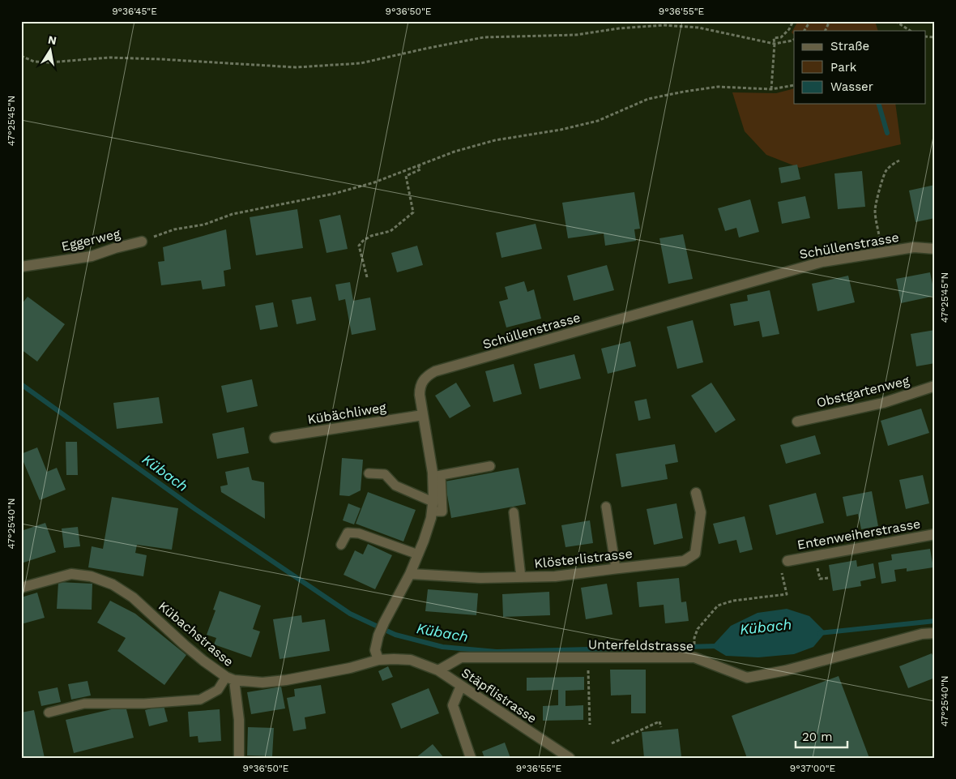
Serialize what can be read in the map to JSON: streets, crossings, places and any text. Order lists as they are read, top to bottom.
{
  "streets": {
    "street": [
      "Eggerweg",
      "Schüllenstrasse",
      "Obstgartenweg",
      "Kübächliweg",
      "Entenweiherstrasse",
      "Klösterlistrasse",
      "Kübachstrasse",
      "Unterfeldstrasse",
      "Stäpflistrasse"
    ]
  },
  "crossings": [
    ["Schüllenstrasse", "Kübächliweg"],
    ["Schüllenstrasse", "Klösterlistrasse"],
    ["Schüllenstrasse", "Kübachstrasse"],
    ["Kübachstrasse", "Stäpflistrasse"],
    ["Unterfeldstrasse", "Stäpflistrasse"]
  ],
  "water": ["Kübach"],
  "legend": ["Straße", "Park", "Wasser"],
  "scale_bar": "20 m",
  "north": "top",
  "coordinates": [
    "9°36'45\"E",
    "9°36'50\"E",
    "9°36'55\"E",
    "47°25'45\"N",
    "47°25'40\"N",
    "9°37'00\"E"
  ]
}
